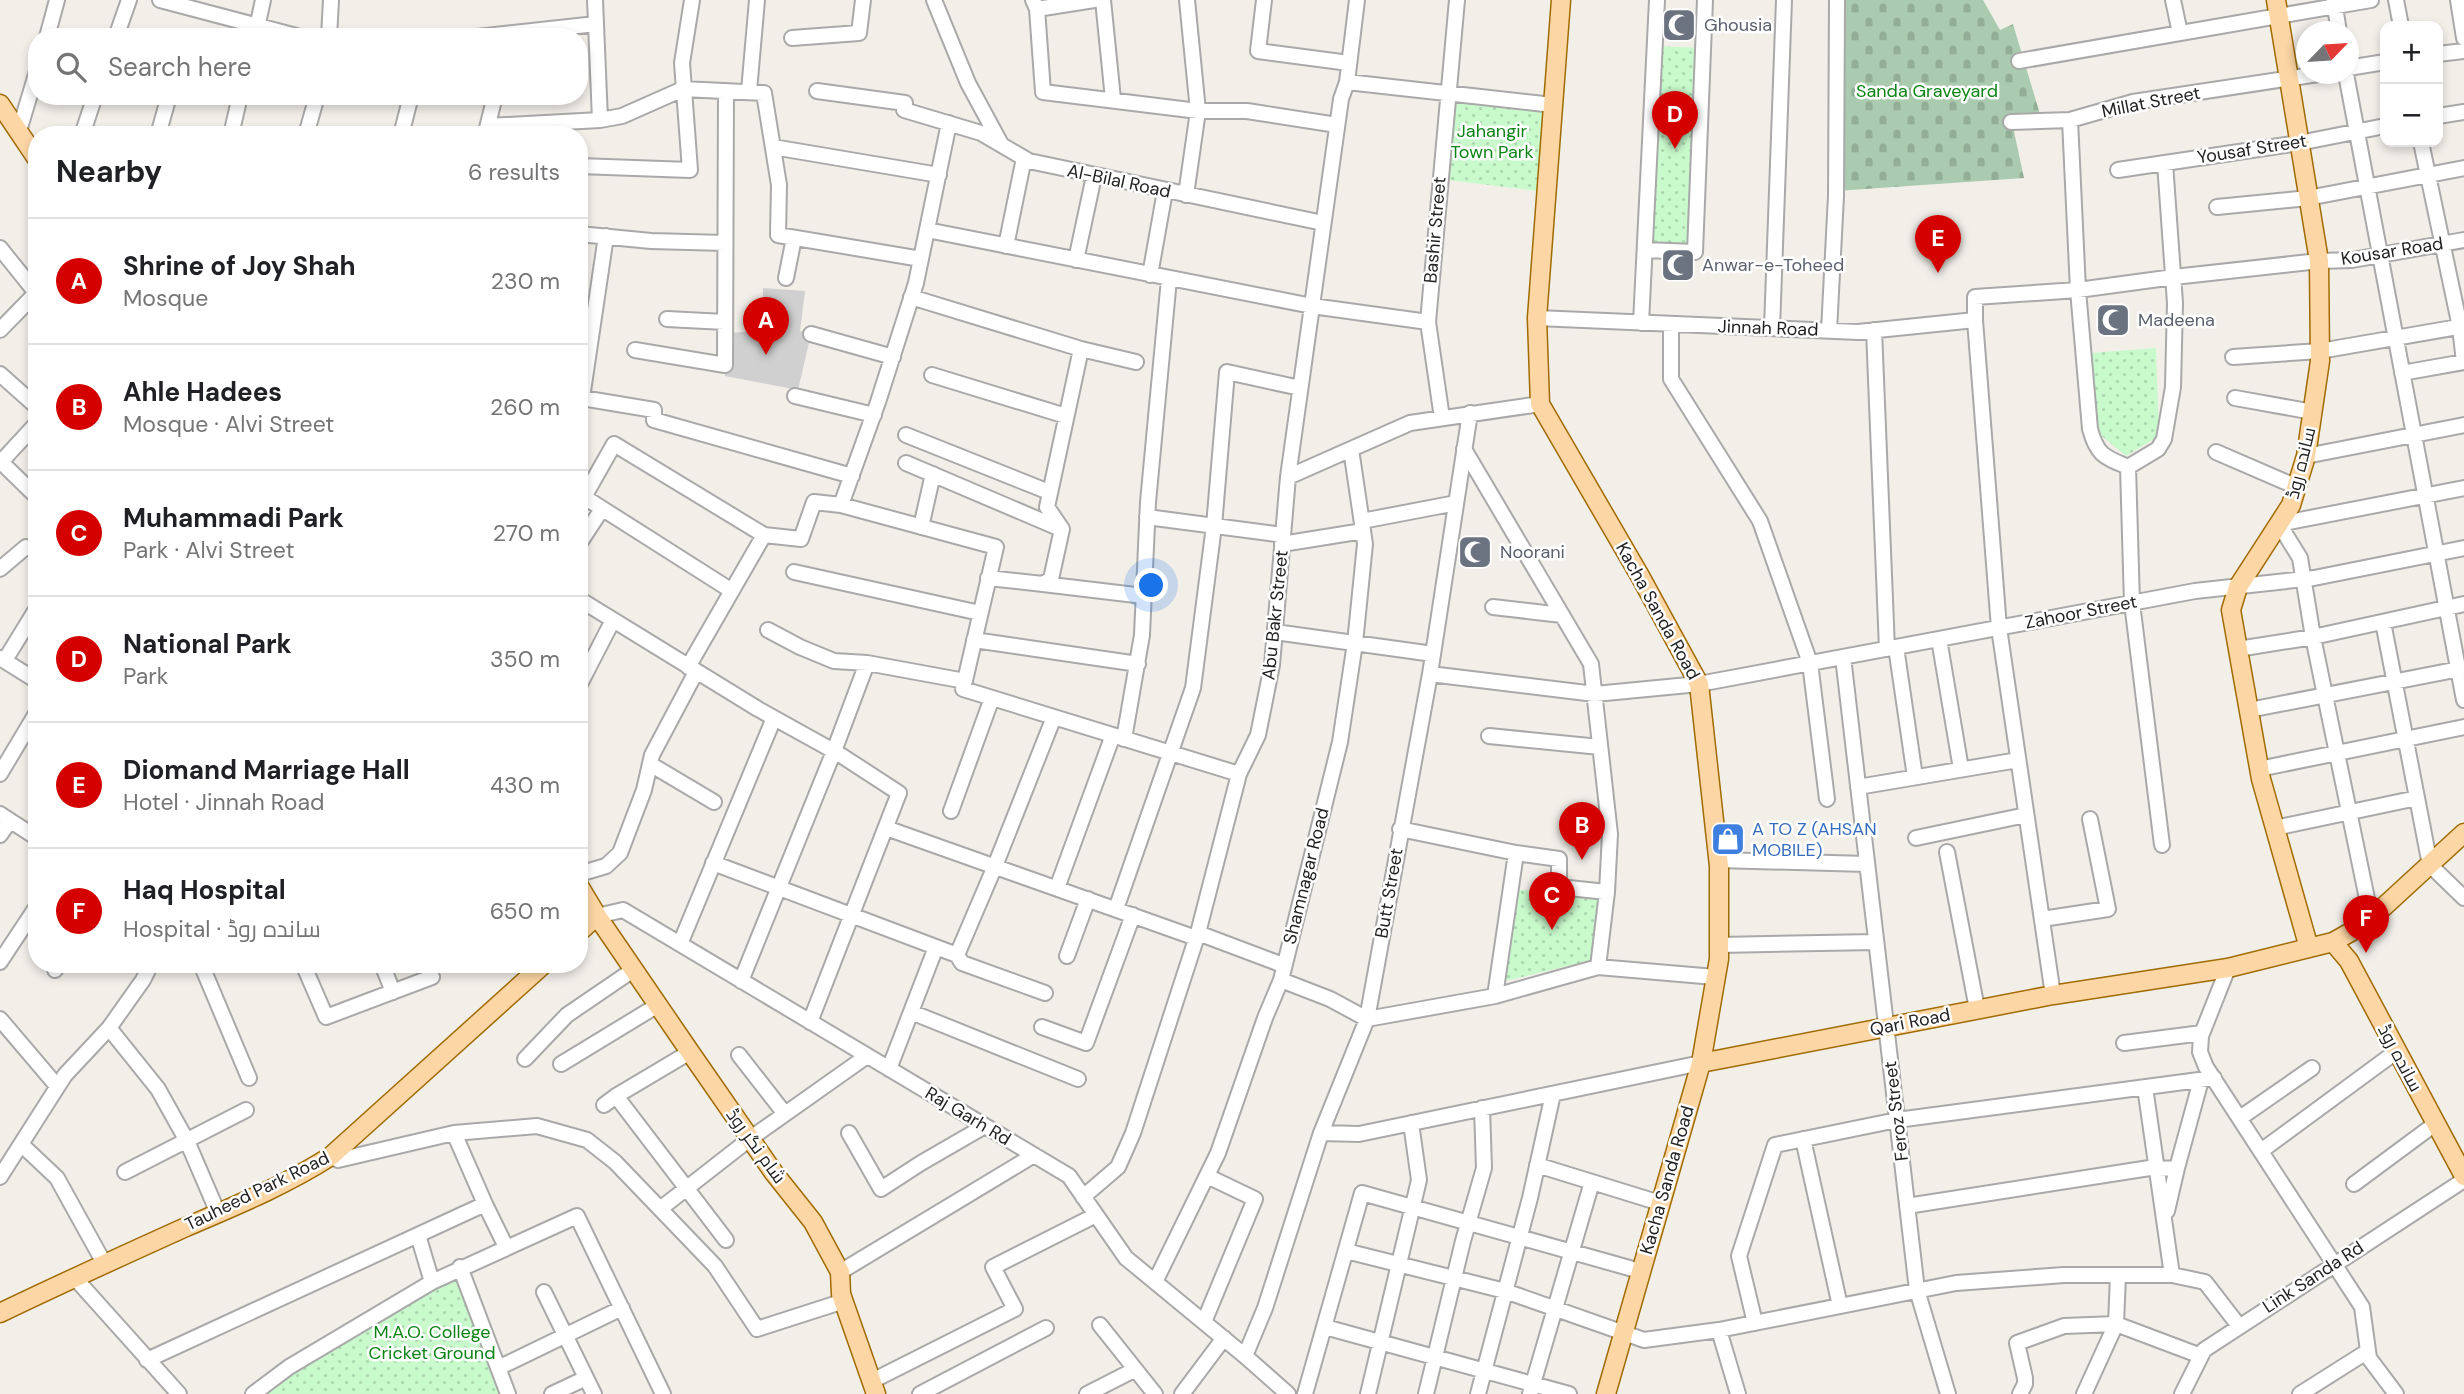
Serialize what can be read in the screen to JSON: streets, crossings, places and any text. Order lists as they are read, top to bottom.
{
  "streets": {
    "main road": [
      "ساندہ روڈ",
      "Kacha Sanda Road",
      "Qari Road",
      "شام نگر روڈ",
      "Tauheed Park Road"
    ],
    "street": [
      "Millat Street",
      "Yousaf Street",
      "Al-Bilal Road",
      "Bashir Street",
      "Kousar Road",
      "Jinnah Road",
      "Zahoor Street",
      "Abu Bakr Street",
      "Shamnagar Road",
      "Butt Street",
      "Feroz Street",
      "Raj Garh Rd",
      "Link Sanda Rd"
    ]
  },
  "crossings": [
    ["Millat Street", "ساندہ روڈ"],
    ["Yousaf Street", "ساندہ روڈ"],
    ["Al-Bilal Road", "Abu Bakr Street"],
    ["Kousar Road", "Jinnah Road"],
    ["Kousar Road", "ساندہ روڈ"],
    ["Jinnah Road", "Kacha Sanda Road"],
    ["ساندہ روڈ", "Zahoor Street"],
    ["ساندہ روڈ", "Qari Road"],
    ["ساندہ روڈ", "Link Sanda Rd"],
    ["Kacha Sanda Road", "Zahoor Street"],
    ["Kacha Sanda Road", "Qari Road"],
    ["Zahoor Street", "Butt Street"],
    ["Zahoor Street", "Feroz Street"],
    ["Abu Bakr Street", "Raj Garh Rd"],
    ["Shamnagar Road", "Raj Garh Rd"],
    ["Butt Street", "Qari Road"],
    ["Butt Street", "Raj Garh Rd"],
    ["Qari Road", "Feroz Street"],
    ["Raj Garh Rd", "شام نگر روڈ"]
  ],
  "parks": ["Sanda Graveyard", "Jahangir Town Park", "M.A.O. College Cricket Ground"],
  "places": {
    "mosque": [
      "Ghousia",
      "Anwar-e-Toheed",
      "Madeena",
      "Noorani"
    ],
    "shop": ["A TO Z (AHSAN MOBILE)"]
  },
  "north": "top right",
  "page": {
    "map_buttons": ["+", "−"],
    "search": "Search here",
    "pins": [
      "D",
      "E",
      "A",
      "B",
      "C",
      "F"
    ],
    "heading": ["Nearby", "6 results"],
    "list": [
      {
        "mark": "A",
        "name": "Shrine of Joy Shah",
        "note": "Mosque",
        "value": "230 m"
      },
      {
        "mark": "B",
        "name": "Ahle Hadees",
        "note": "Mosque · Alvi Street",
        "value": "260 m"
      },
      {
        "mark": "C",
        "name": "Muhammadi Park",
        "note": "Park · Alvi Street",
        "value": "270 m"
      },
      {
        "mark": "D",
        "name": "National Park",
        "note": "Park",
        "value": "350 m"
      },
      {
        "mark": "E",
        "name": "Diomand Marriage Hall",
        "note": "Hotel · Jinnah Road",
        "value": "430 m"
      },
      {
        "mark": "F",
        "name": "Haq Hospital",
        "note": "Hospital · ساندہ روڈ",
        "value": "650 m"
      }
    ]
  }
}
